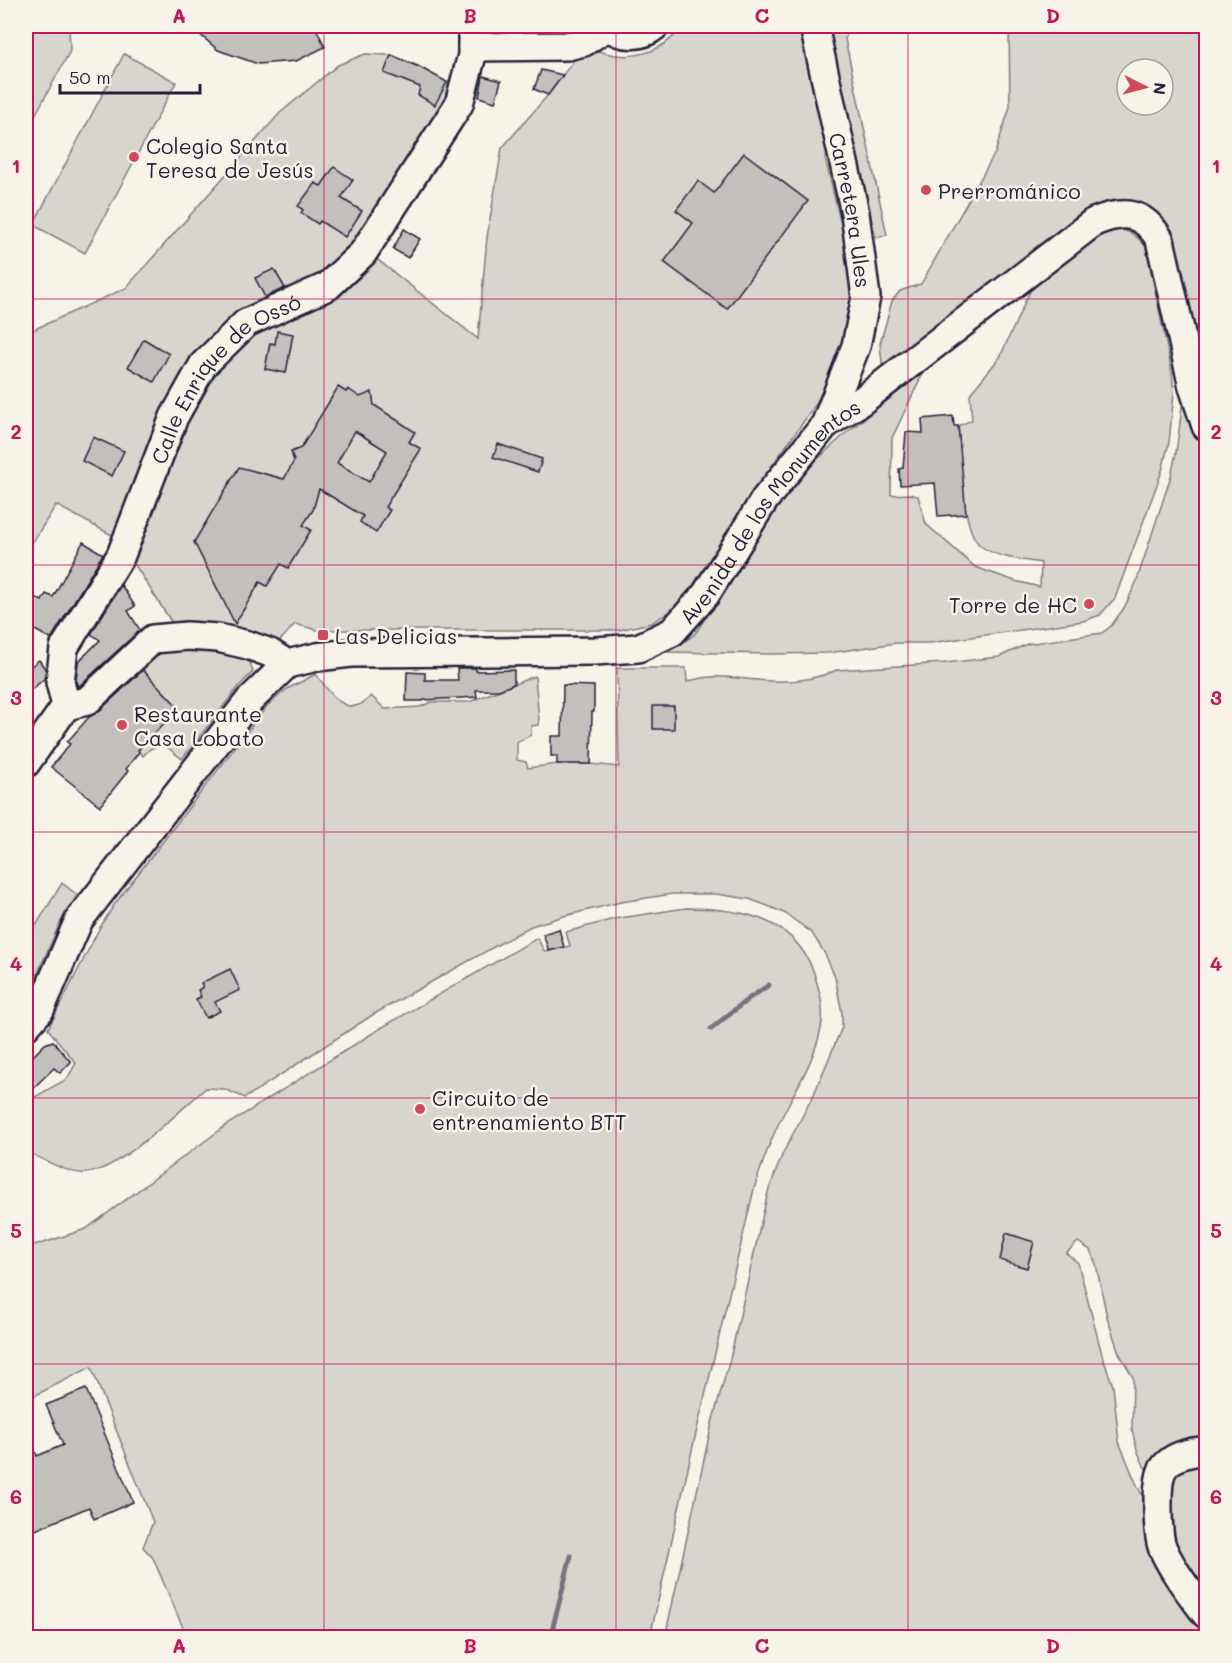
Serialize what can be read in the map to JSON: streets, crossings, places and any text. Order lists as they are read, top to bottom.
{
  "streets": {
    "street": ["Carretera Ules", "Calle Enrique de Ossó", "Avenida de los Monumentos"]
  },
  "crossings": [
    ["Carretera Ules", "Avenida de los Monumentos"]
  ],
  "places": {
    "other": [
      "Colegio Santa Teresa de Jesús",
      "Prerrománico",
      "Torre de HC",
      "Restaurante Casa Lobato",
      "Circuito de entrenamiento BTT"
    ],
    "transit": ["Las Delicias"]
  },
  "scale_bar": "50 m",
  "north": "right",
  "grid": {
    "columns": [
      "A",
      "B",
      "C",
      "D"
    ],
    "rows": [
      "1",
      "2",
      "3",
      "4",
      "5",
      "6"
    ]
  }
}
